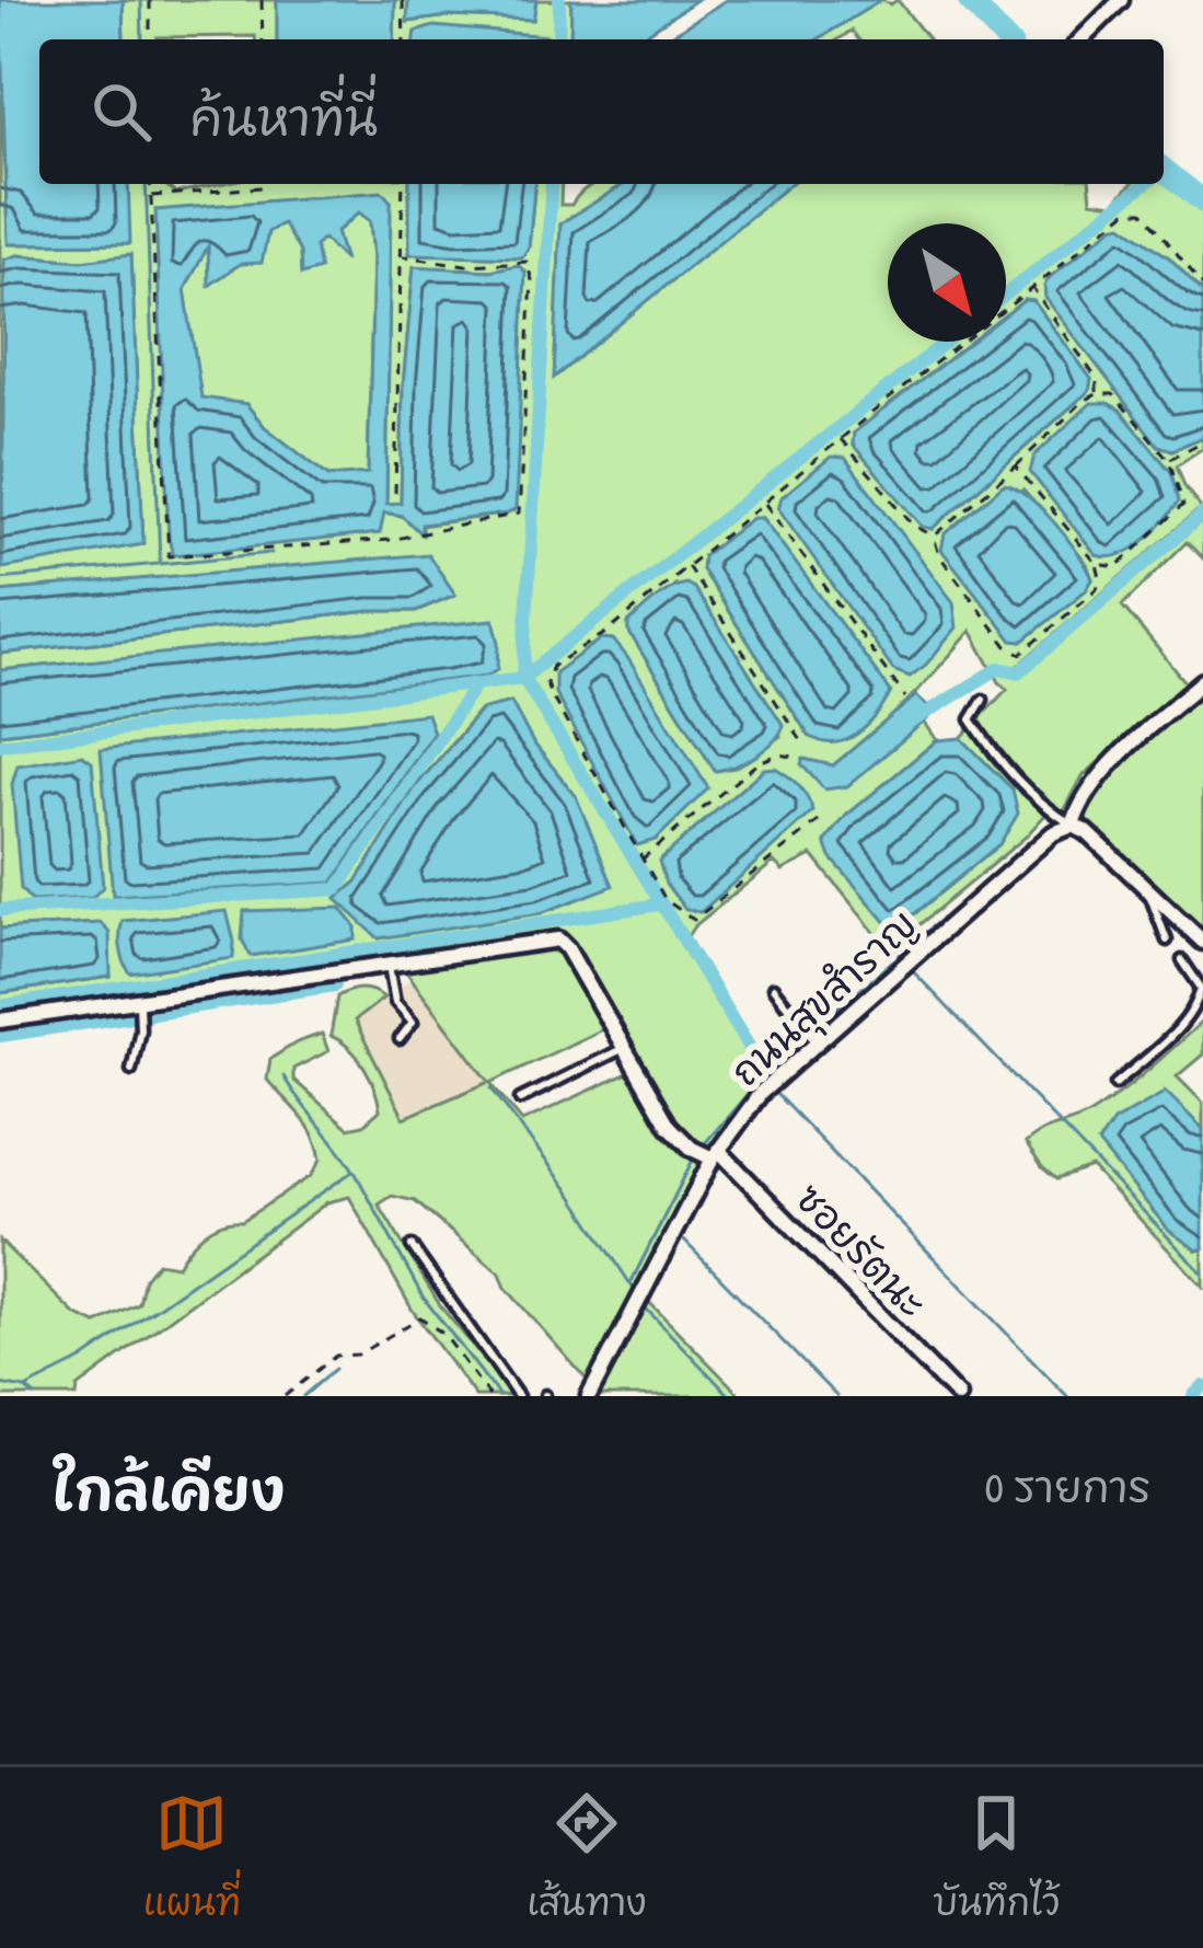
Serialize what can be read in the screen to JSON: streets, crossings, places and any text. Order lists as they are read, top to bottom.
{
  "streets": {
    "street": ["ถนนสุขสำราญ", "ซอยรัตนะ"]
  },
  "crossings": [
    ["ถนนสุขสำราญ", "ซอยรัตนะ"]
  ],
  "north": "bottom right",
  "page": {
    "search": "ค้นหาที่นี่",
    "heading": ["ใกล้เคียง", "0 รายการ"],
    "nav": ["แผนที่", "เส้นทาง", "บันทึกไว้"]
  }
}
